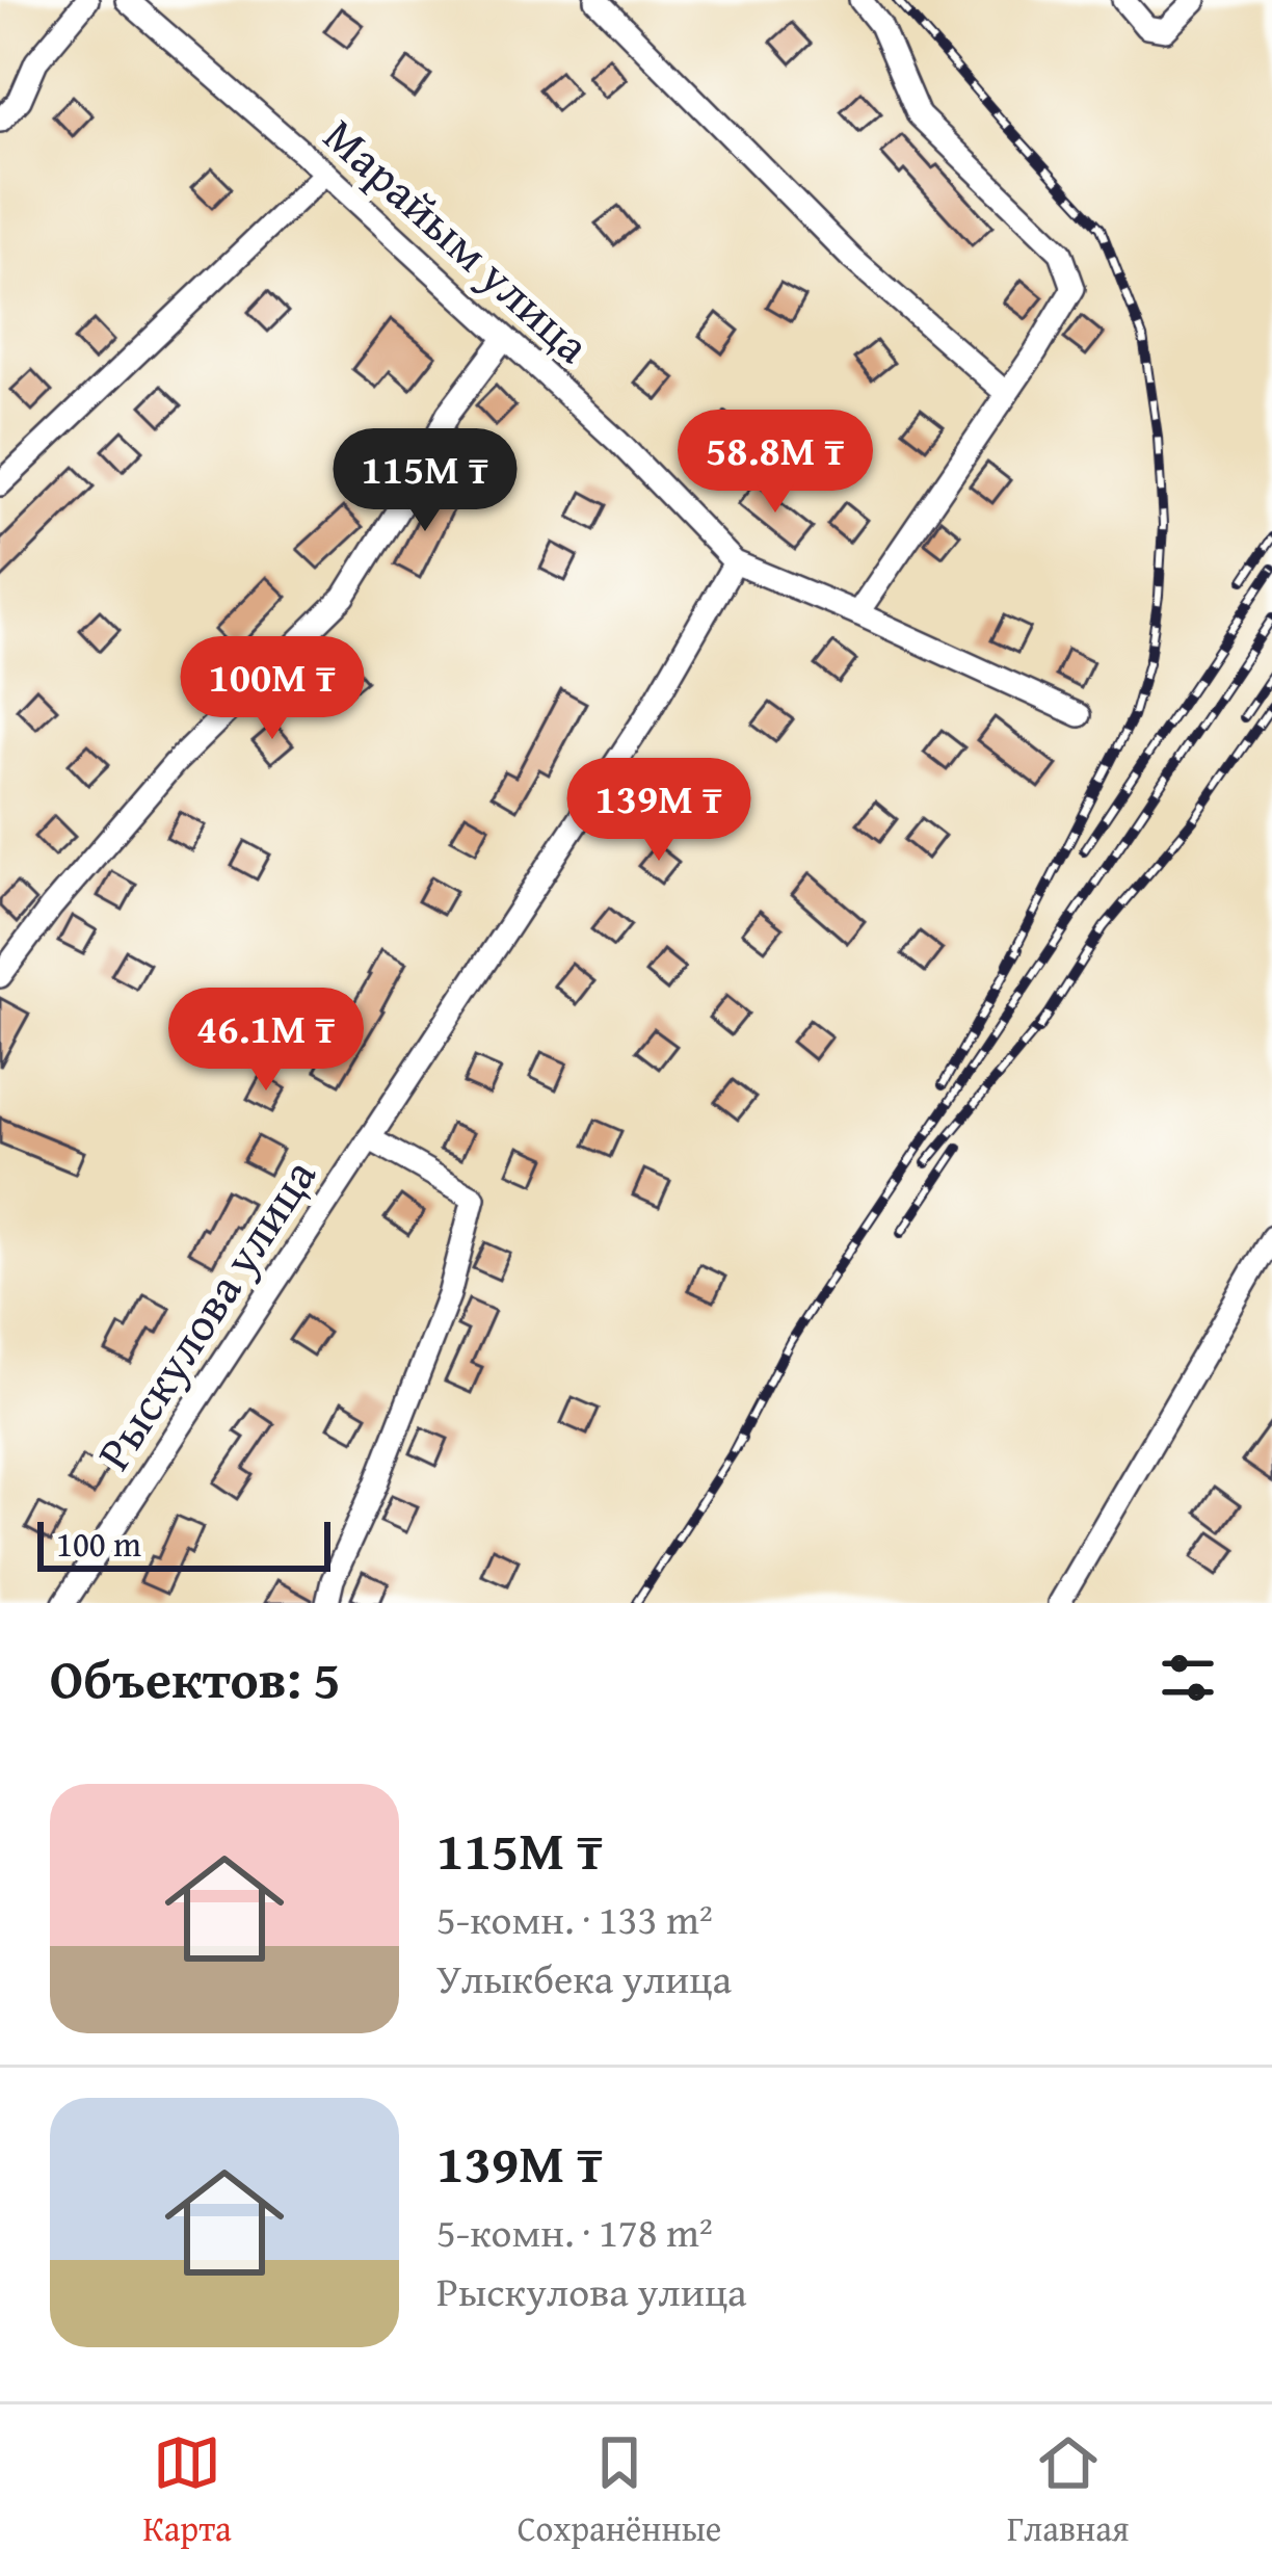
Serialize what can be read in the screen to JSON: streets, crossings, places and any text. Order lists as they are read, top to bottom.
{
  "streets": {
    "street": ["Марайым улица", "Рыскулова улица"]
  },
  "crossings": [
    ["Марайым улица", "Рыскулова улица"]
  ],
  "scale_bar": "100 m",
  "page": {
    "price": [
      "58.8M ₸",
      "115M ₸",
      "100M ₸",
      "139M ₸",
      "46.1M ₸"
    ],
    "scale": "100 m",
    "heading": "Объектов: 5",
    "list": [
      {
        "name": "115M ₸",
        "note": "5-комн. · 133 m² · Улыкбека улица"
      },
      {
        "name": "139M ₸",
        "note": "5-комн. · 178 m² · Рыскулова улица"
      }
    ],
    "tabs": ["Карта", "Сохранённые", "Главная"]
  }
}
